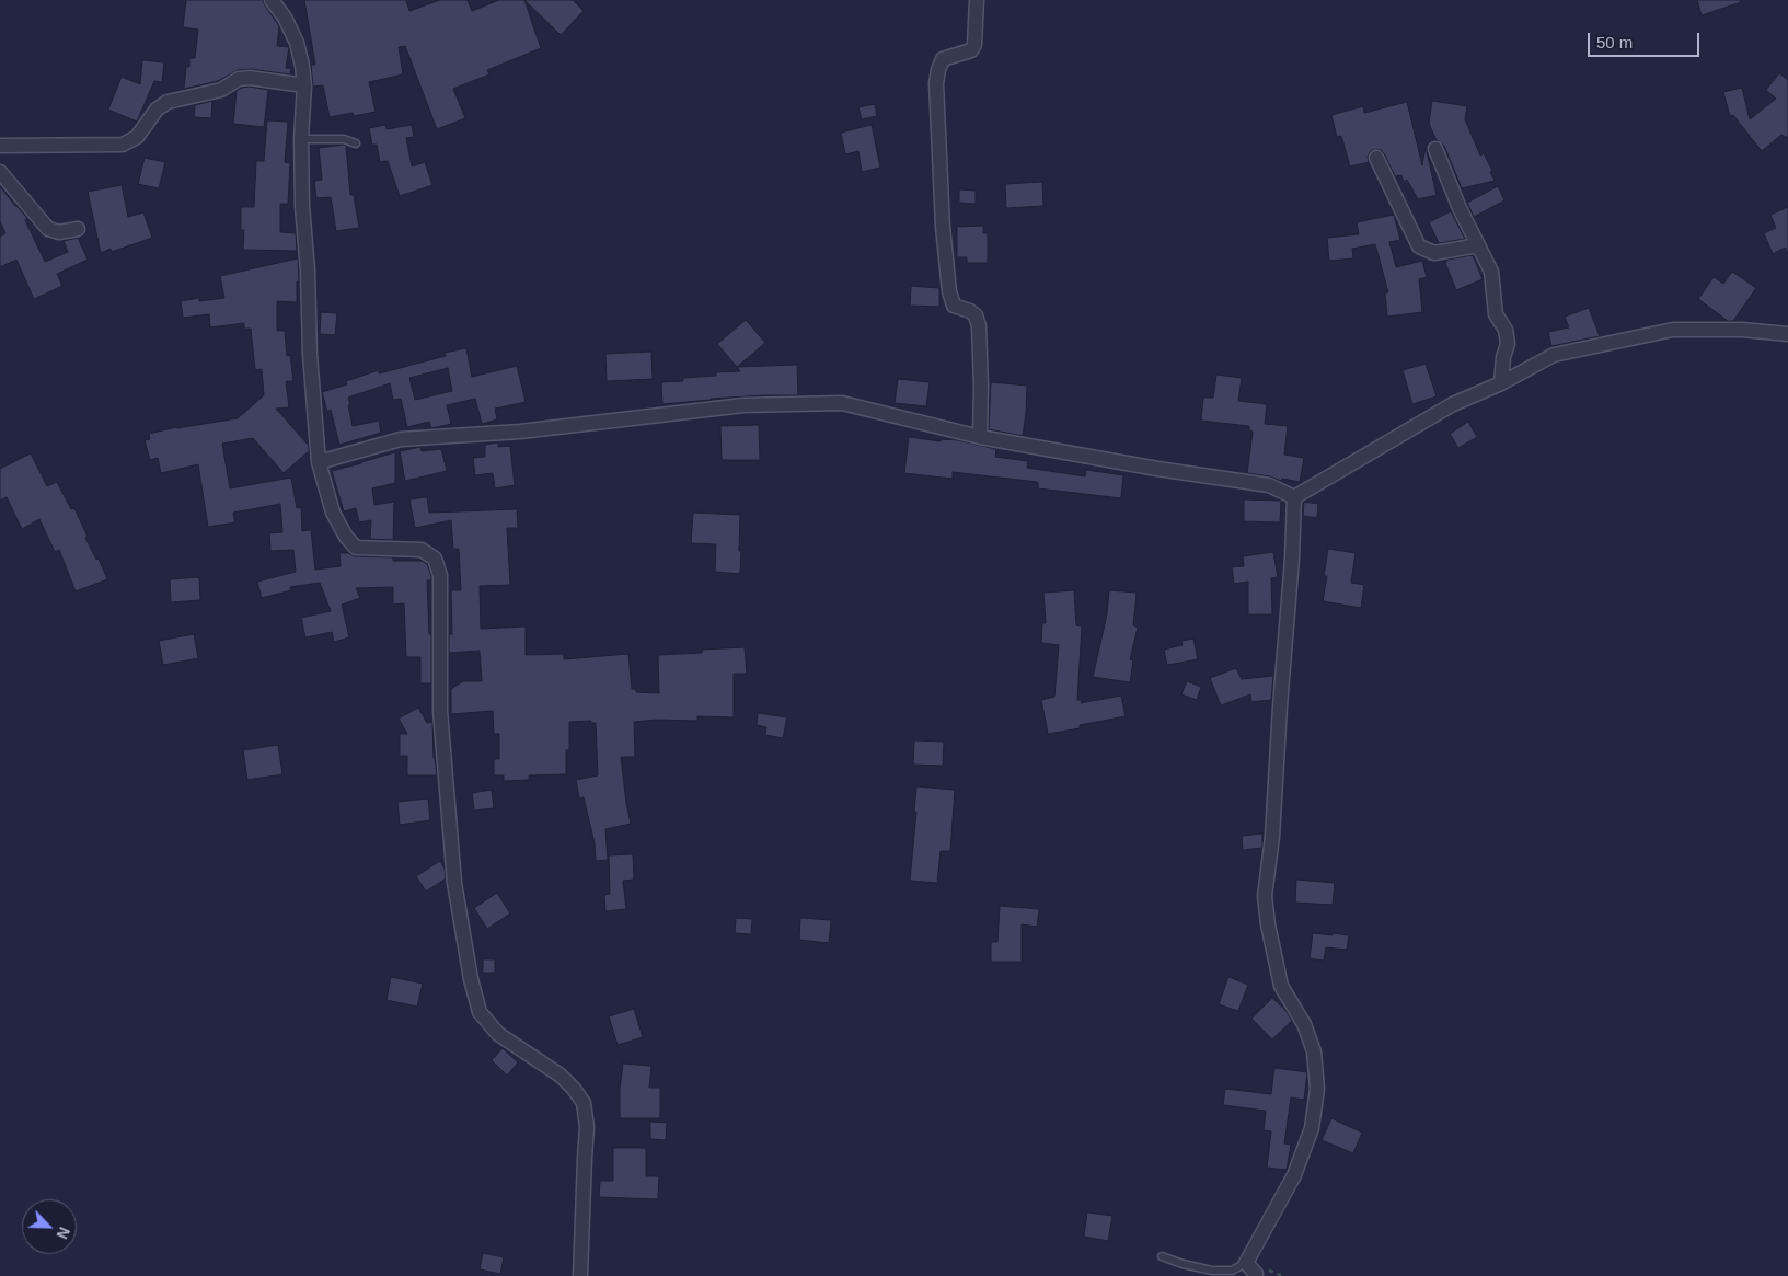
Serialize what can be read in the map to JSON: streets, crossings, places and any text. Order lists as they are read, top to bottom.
{
  "scale_bar": "50 m",
  "north": "bottom right"
}
